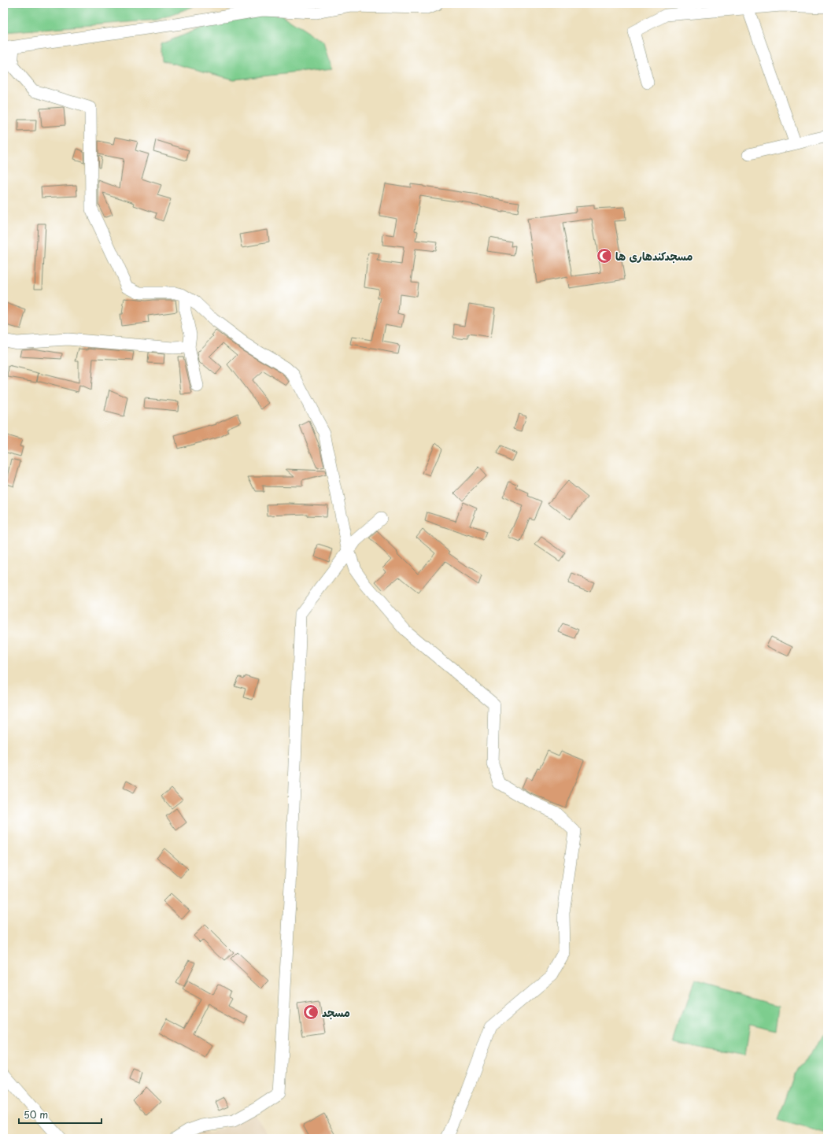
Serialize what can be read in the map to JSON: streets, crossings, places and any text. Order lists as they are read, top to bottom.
{
  "places": {
    "mosque": ["مسجدکندهاری ها", "مسجد"]
  },
  "scale_bar": "50 m"
}
